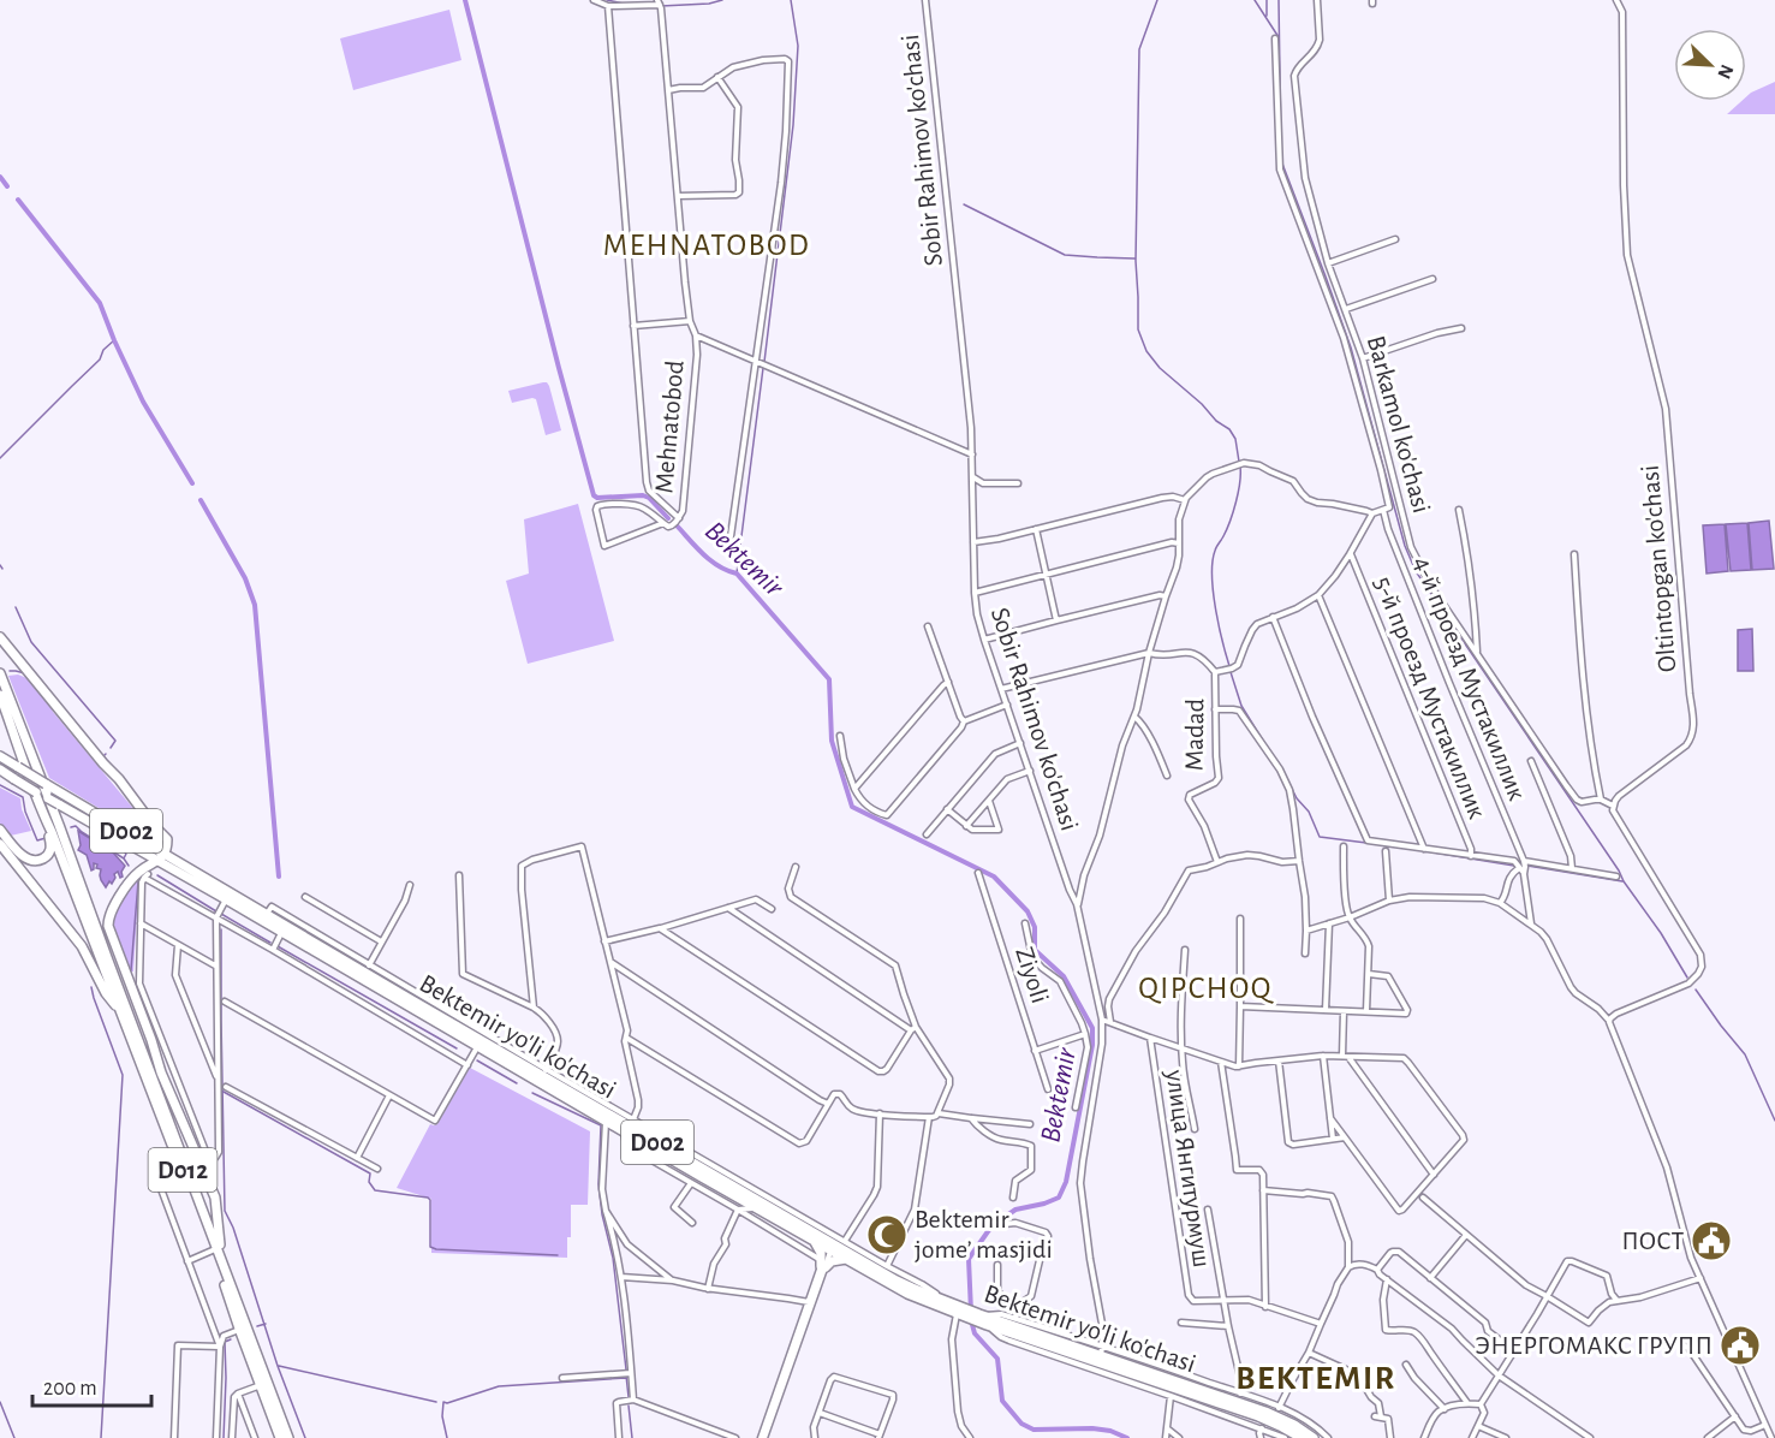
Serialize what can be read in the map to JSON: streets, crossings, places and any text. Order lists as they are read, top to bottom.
{
  "streets": {
    "highway": ["D002", "Bektemir yo'li ko'chasi", "D012"],
    "street": [
      "Sobir Rahimov ko'chasi",
      "Barkamol ko'chasi",
      "Mehnatobod",
      "Oltintopgan ko'chasi",
      "4-й проезд Мустакиллик",
      "5-й проезд Мустакиллик",
      "Madad",
      "Ziyoli",
      "улица Янгитурмуш"
    ]
  },
  "crossings": [
    ["Sobir Rahimov ko'chasi", "Bektemir yo'li ko'chasi"],
    ["Barkamol ko'chasi", "Oltintopgan ko'chasi"],
    ["D002", "Bektemir yo'li ko'chasi"],
    ["D002", "D012"],
    ["Bektemir yo'li ko'chasi", "D012"]
  ],
  "districts": ["MEHNATOBOD", "QIPCHOQ", "BEKTEMIR"],
  "water": ["Bektemir"],
  "places": {
    "mosque": ["Bektemir jome’ masjidi"],
    "public building": ["ПОСТ", "ЭНЕРГОМАКС ГРУПП"]
  },
  "scale_bar": "200 m",
  "north": "bottom right"
}
